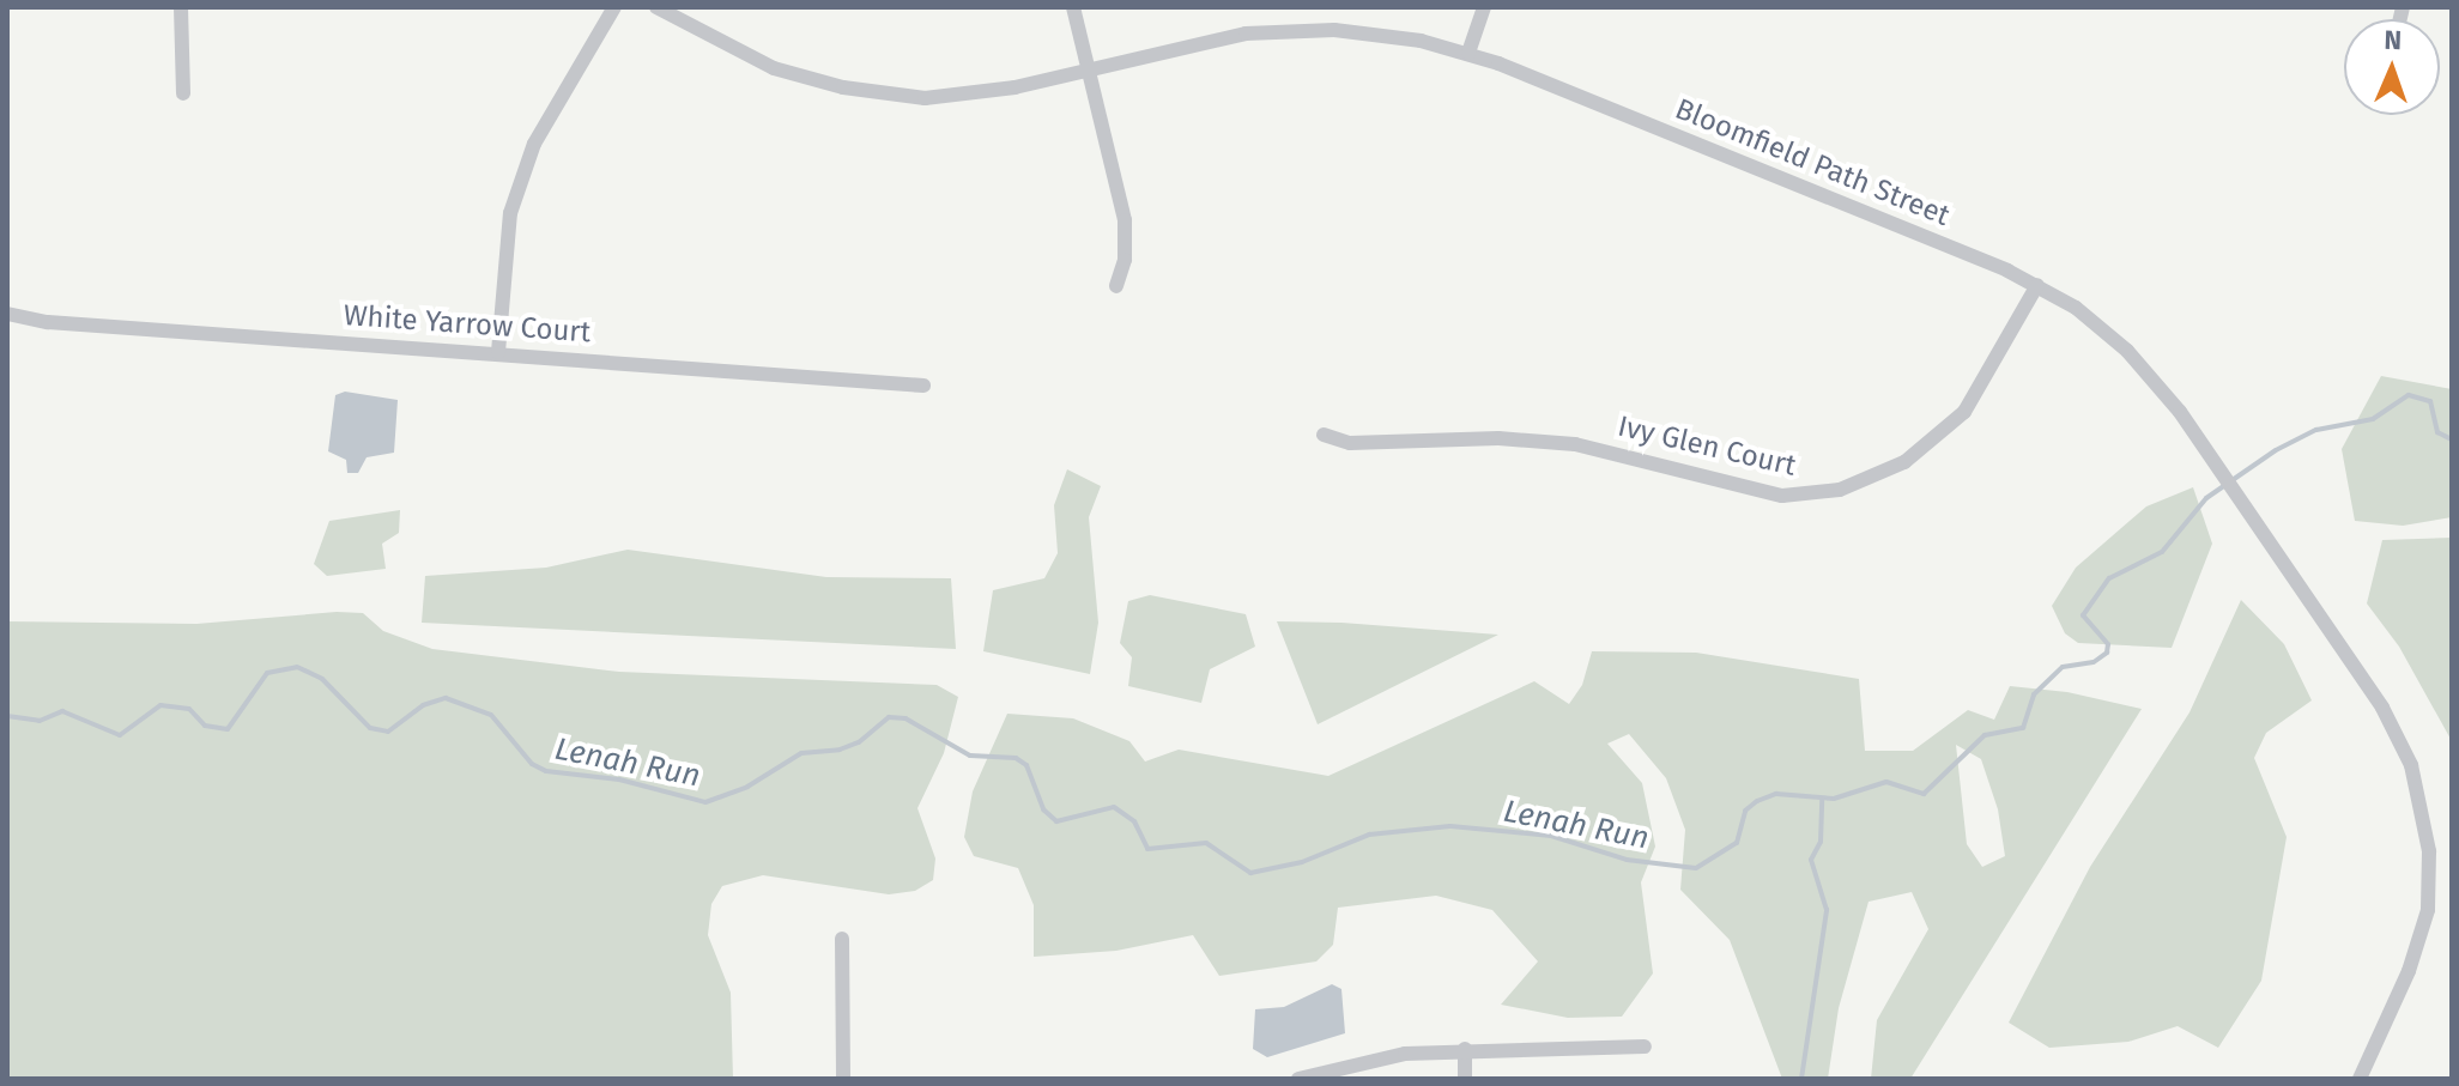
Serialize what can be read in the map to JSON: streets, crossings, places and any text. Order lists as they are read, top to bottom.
{
  "streets": {
    "street": ["Bloomfield Path Street", "White Yarrow Court", "Ivy Glen Court"]
  },
  "crossings": [
    ["Bloomfield Path Street", "Ivy Glen Court"]
  ],
  "water": ["Lenah Run"],
  "north": "top"
}
